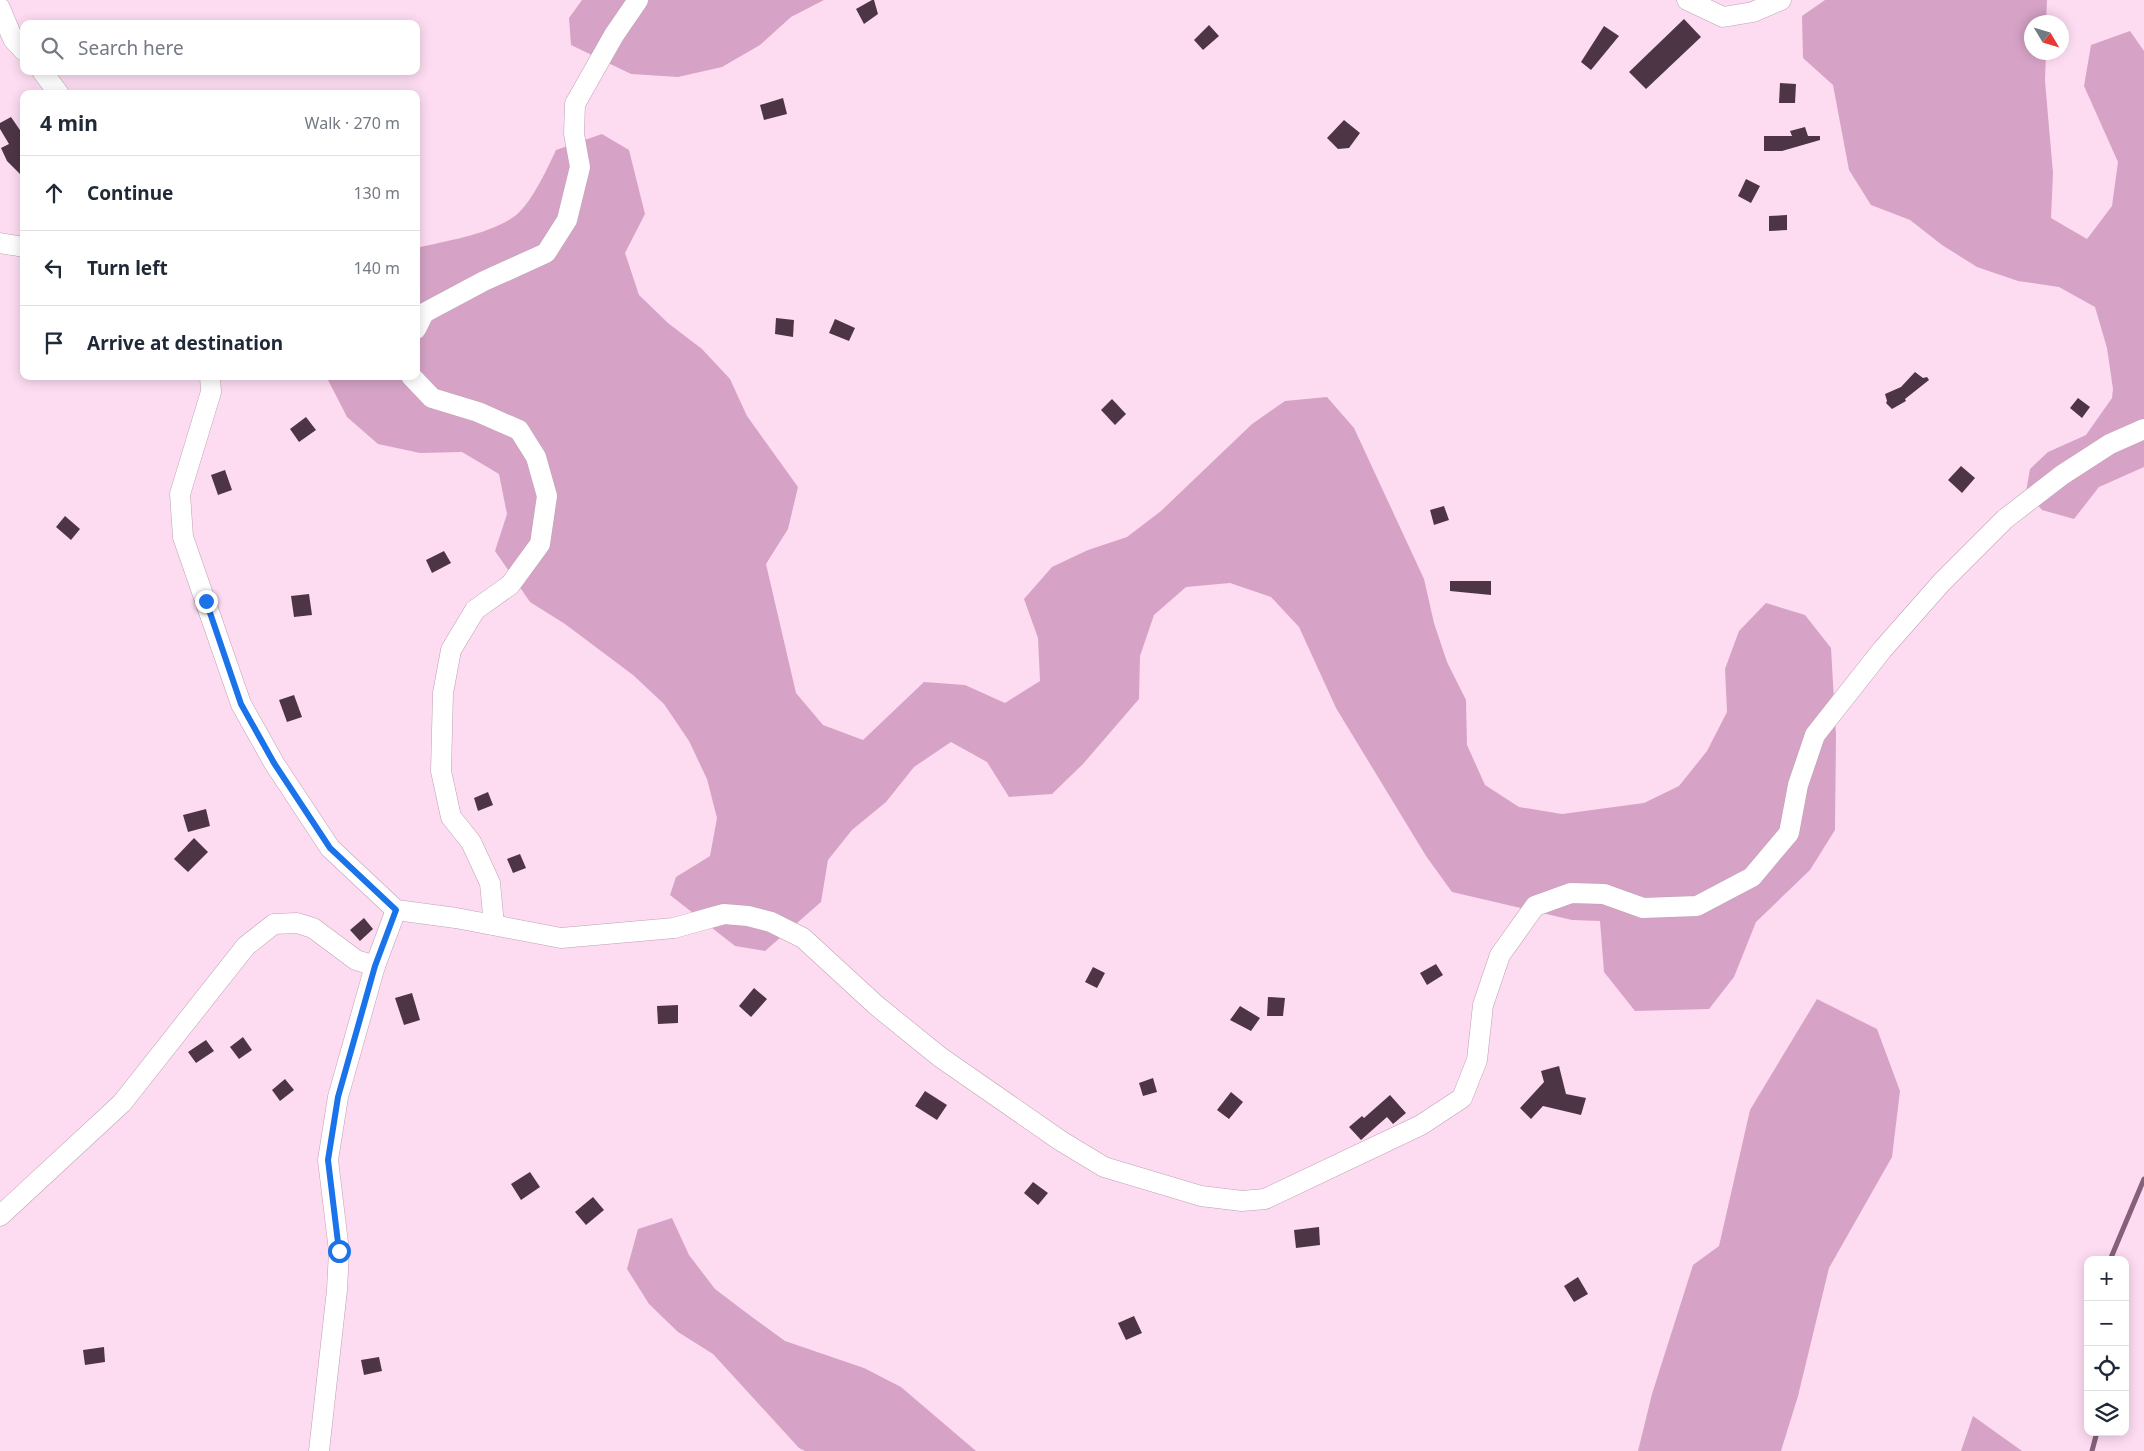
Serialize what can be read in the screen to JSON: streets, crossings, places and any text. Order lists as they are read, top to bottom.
{
  "north": "bottom right",
  "page": {
    "search": "Search here",
    "heading": ["4 min", "Walk · 270 m"],
    "list": [
      ["Continue", "130 m"],
      ["Turn left", "140 m"],
      "Arrive at destination"
    ],
    "map_buttons": ["+", "−"]
  }
}
